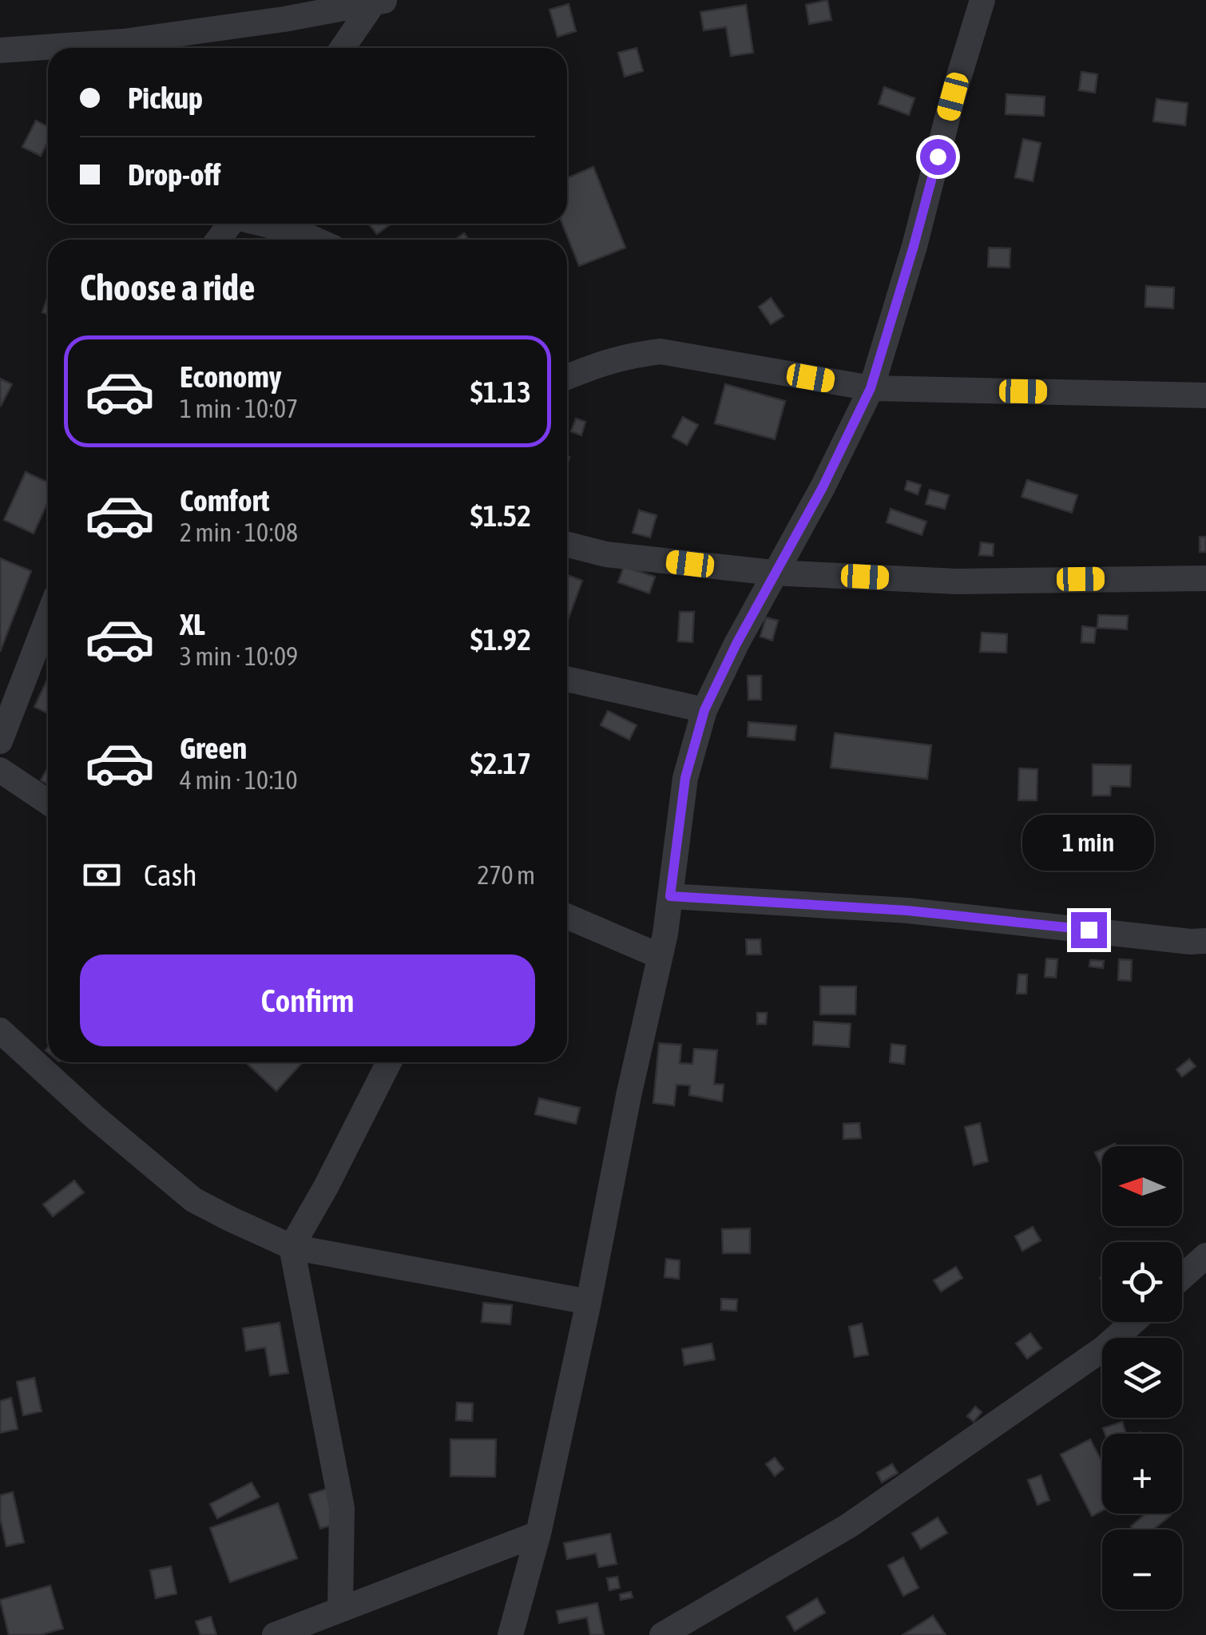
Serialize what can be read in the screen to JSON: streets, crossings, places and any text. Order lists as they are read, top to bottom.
{
  "north": "left",
  "page": {
    "banner": ["Pickup", "Drop-off"],
    "heading": "Choose a ride",
    "list": [
      {
        "name": "Economy",
        "note": "1 min · 10:07",
        "value": "$1.13"
      },
      {
        "name": "Comfort",
        "note": "2 min · 10:08",
        "value": "$1.52"
      },
      {
        "name": "XL",
        "note": "3 min · 10:09",
        "value": "$1.92"
      },
      {
        "name": "Green",
        "note": "4 min · 10:10",
        "value": "$2.17"
      }
    ],
    "bubble": "1 min",
    "pay": ["Cash", "270 m"],
    "buttons": "Confirm",
    "map_buttons": ["+", "−"]
  }
}
